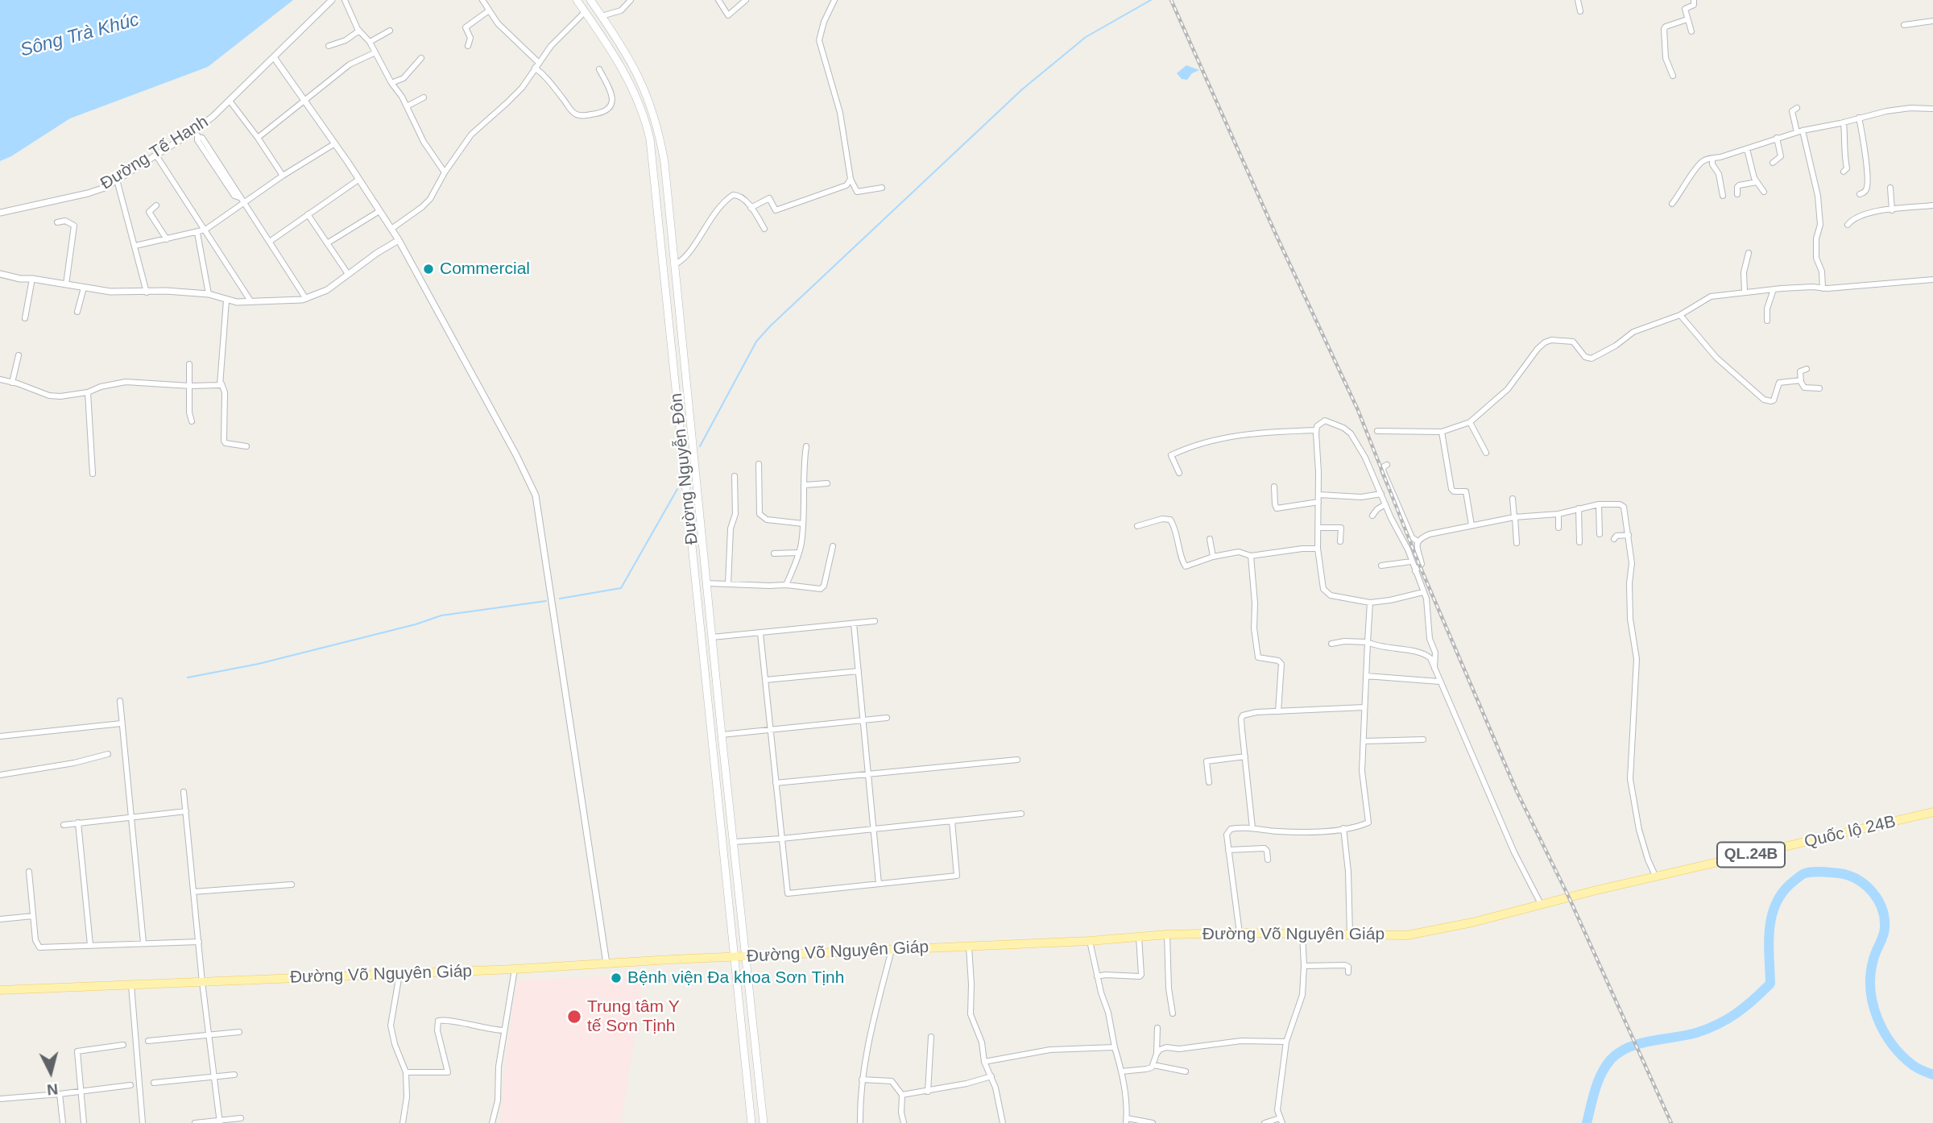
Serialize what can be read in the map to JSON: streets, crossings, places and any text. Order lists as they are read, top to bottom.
{
  "streets": {
    "main road": [
      "Đường Nguyễn Đôn",
      "Quốc lộ 24B",
      "QL.24B",
      "Đường Võ Nguyên Giáp"
    ],
    "street": ["Đường Tế Hanh"]
  },
  "crossings": [
    ["Đường Nguyễn Đôn", "Đường Võ Nguyên Giáp"],
    ["Quốc lộ 24B", "Đường Võ Nguyên Giáp"]
  ],
  "water": ["Sông Trà Khúc"],
  "places": ["Commercial", "Bệnh viện Đa khoa Sơn Tịnh", "Trung tâm Y tế Sơn Tịnh"],
  "north": "bottom"
}
